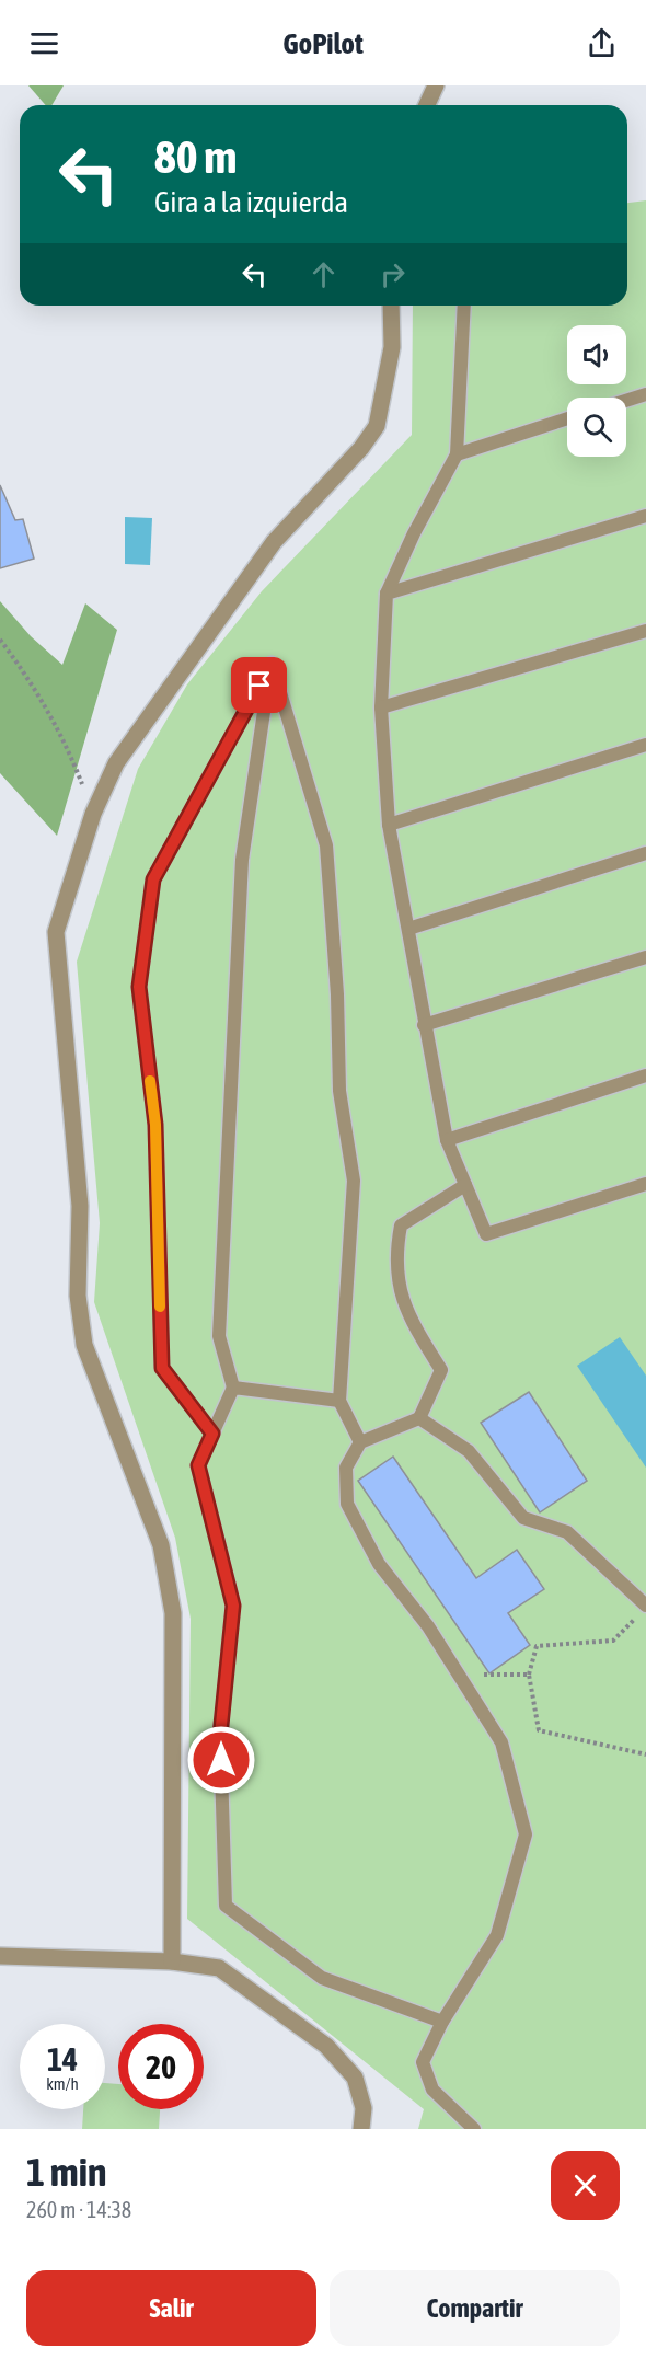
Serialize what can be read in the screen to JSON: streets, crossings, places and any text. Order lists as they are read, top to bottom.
{
  "page": {
    "header": "GoPilot",
    "turn": ["80 m", "Gira a la izquierda"],
    "speed": "14 km/h",
    "limit": "20",
    "heading": ["1 min", "260 m · 14:38"],
    "buttons": ["Salir", "Compartir"]
  }
}
